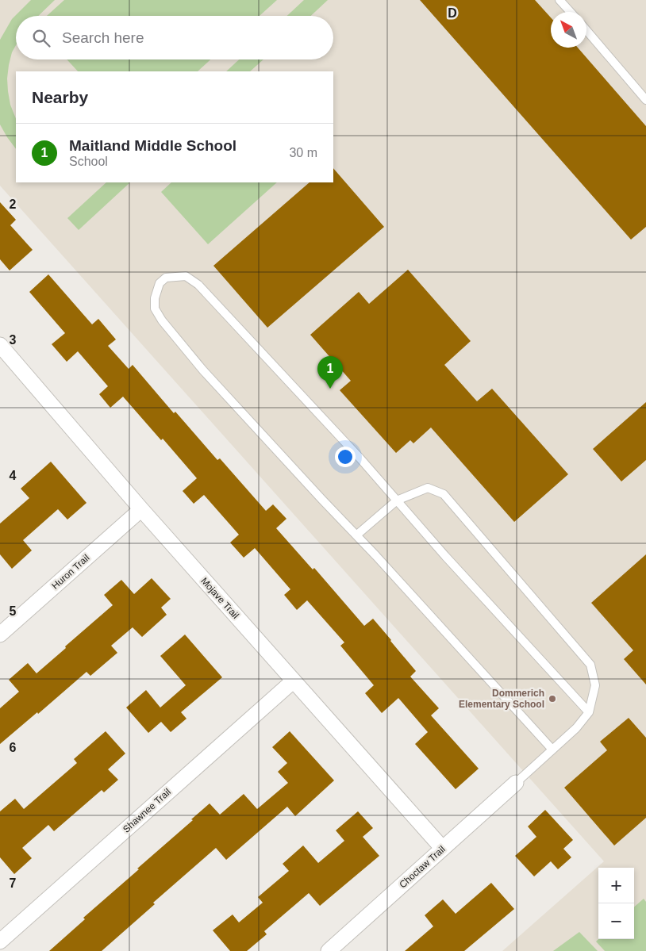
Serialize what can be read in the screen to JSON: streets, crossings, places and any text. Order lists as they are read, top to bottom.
{
  "streets": {
    "street": [
      "Huron Trail",
      "Mojave Trail",
      "Shawnee Trail",
      "Choctaw Trail"
    ]
  },
  "crossings": [
    ["Huron Trail", "Mojave Trail"],
    ["Mojave Trail", "Shawnee Trail"],
    ["Mojave Trail", "Choctaw Trail"]
  ],
  "places": ["Dommerich Elementary School"],
  "north": "top left",
  "page": {
    "search": "Search here",
    "heading": "Nearby",
    "list": [
      {
        "mark": "1",
        "name": "Maitland Middle School",
        "note": "School",
        "value": "30 m"
      }
    ],
    "pins": "1",
    "map_buttons": ["+", "−"]
  },
  "grid": {
    "columns": ["D"],
    "rows": [
      "2",
      "3",
      "4",
      "5",
      "6",
      "7"
    ]
  }
}
